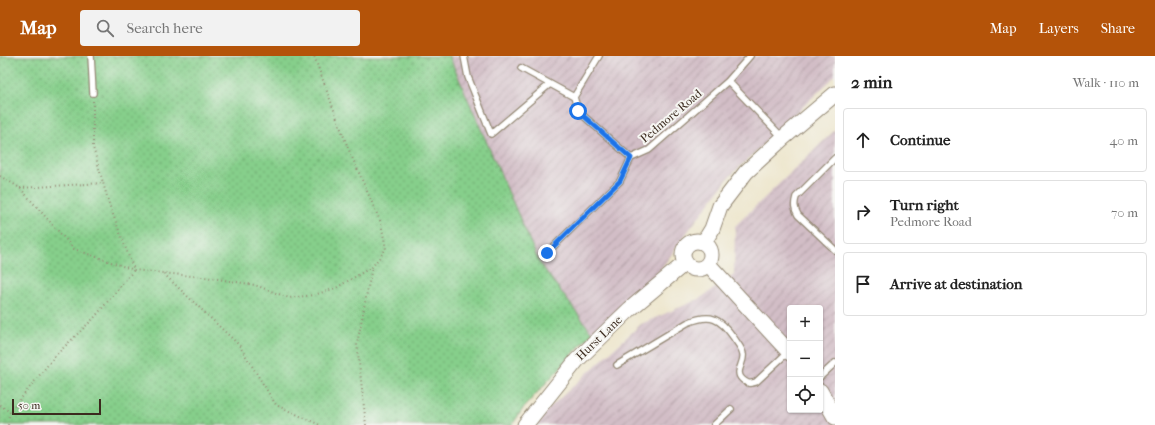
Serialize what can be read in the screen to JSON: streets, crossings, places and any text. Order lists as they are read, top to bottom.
{
  "streets": {
    "street": ["Hurst Lane"],
    "lane": ["Pedmore Road"]
  },
  "scale_bar": "50 m",
  "page": {
    "header": "Map",
    "search": "Search here",
    "nav": ["Map", "Layers", "Share"],
    "heading": ["2 min", "Walk · 110 m"],
    "list": [
      ["Continue", "40 m"],
      ["Turn right", "Pedmore Road", "70 m"],
      "Arrive at destination"
    ],
    "map_buttons": ["+", "−"],
    "scale": "50 m"
  }
}
